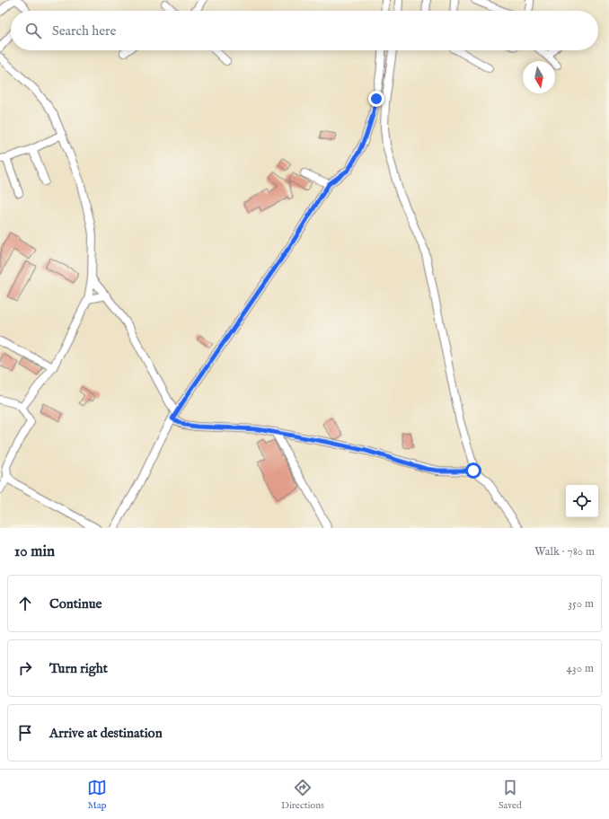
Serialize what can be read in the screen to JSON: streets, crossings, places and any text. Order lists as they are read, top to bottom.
{
  "north": "bottom",
  "page": {
    "search": "Search here",
    "heading": ["10 min", "Walk · 780 m"],
    "list": [
      ["Continue", "350 m"],
      ["Turn right", "430 m"],
      "Arrive at destination"
    ],
    "nav": ["Map", "Directions", "Saved"]
  }
}
